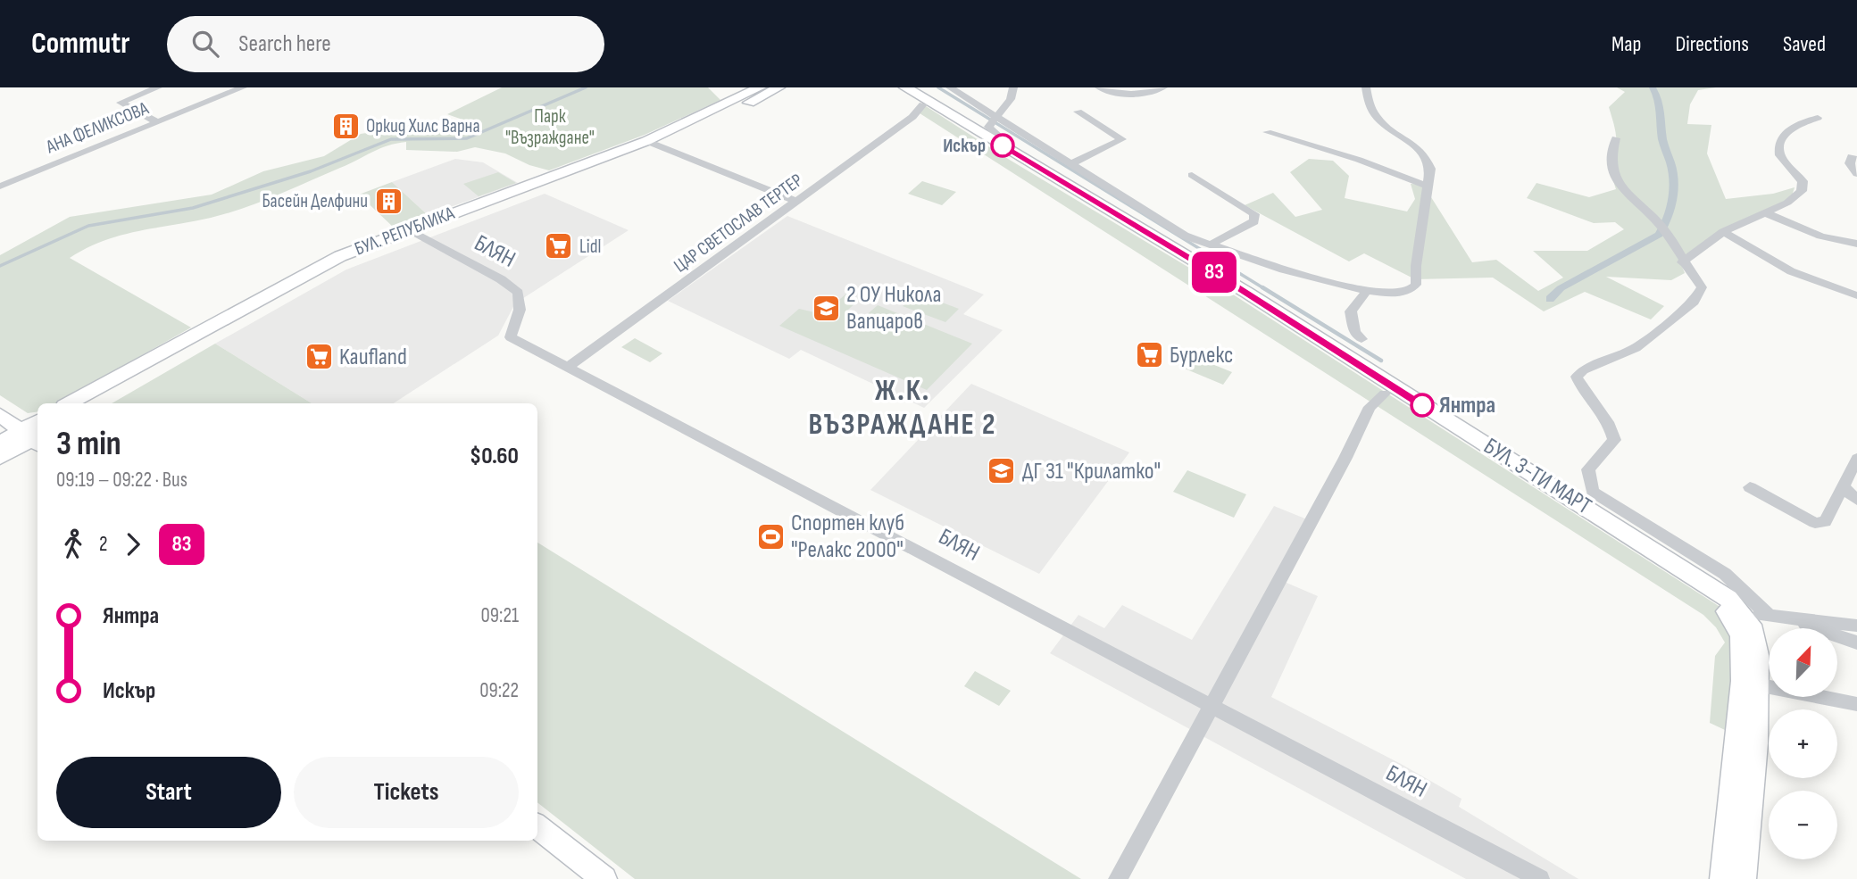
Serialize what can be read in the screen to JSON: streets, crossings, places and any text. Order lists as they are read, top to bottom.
{
  "streets": {
    "street": [
      "АНА ФЕЛИКСОВА",
      "ЦАР СВЕТОСЛАВ ТЕРТЕР",
      "БУЛ. РЕПУБЛИКА",
      "БЛЯН",
      "БУЛ. 3-ТИ МАРТ"
    ]
  },
  "crossings": [
    ["ЦАР СВЕТОСЛАВ ТЕРТЕР", "БЛЯН"],
    ["ЦАР СВЕТОСЛАВ ТЕРТЕР", "БУЛ. 3-ТИ МАРТ"],
    ["БУЛ. РЕПУБЛИКА", "БЛЯН"]
  ],
  "districts": ["Ж.К. ВЪЗРАЖДАНЕ 2"],
  "parks": ["Парк \"Възраждане\""],
  "places": {
    "building": ["Оркид Хилс Варна", "Басейн Делфини"],
    "other": ["Искър", "Янтра"],
    "supermarket": ["Lidl", "Бурлекс", "Kaufland"],
    "school or university": ["2 ОУ Никола Вапцаров", "ДГ 31 \"Крилатко\""],
    "sports": ["Спортен клуб \"Релакс 2000\""]
  },
  "lines": ["bus line 83"],
  "north": "top right",
  "page": {
    "header": "Commutr",
    "search": "Search here",
    "nav": ["Map", "Directions", "Saved"],
    "on_map": "83",
    "heading": ["3 min", "09:19 – 09:22 · Bus", "$0.60"],
    "legs": ["2", "83"],
    "list": [
      {
        "name": "Янтра",
        "value": "09:21"
      },
      {
        "name": "Искър",
        "value": "09:22"
      }
    ],
    "map_buttons": ["+", "−"],
    "buttons": ["Start", "Tickets"]
  }
}
